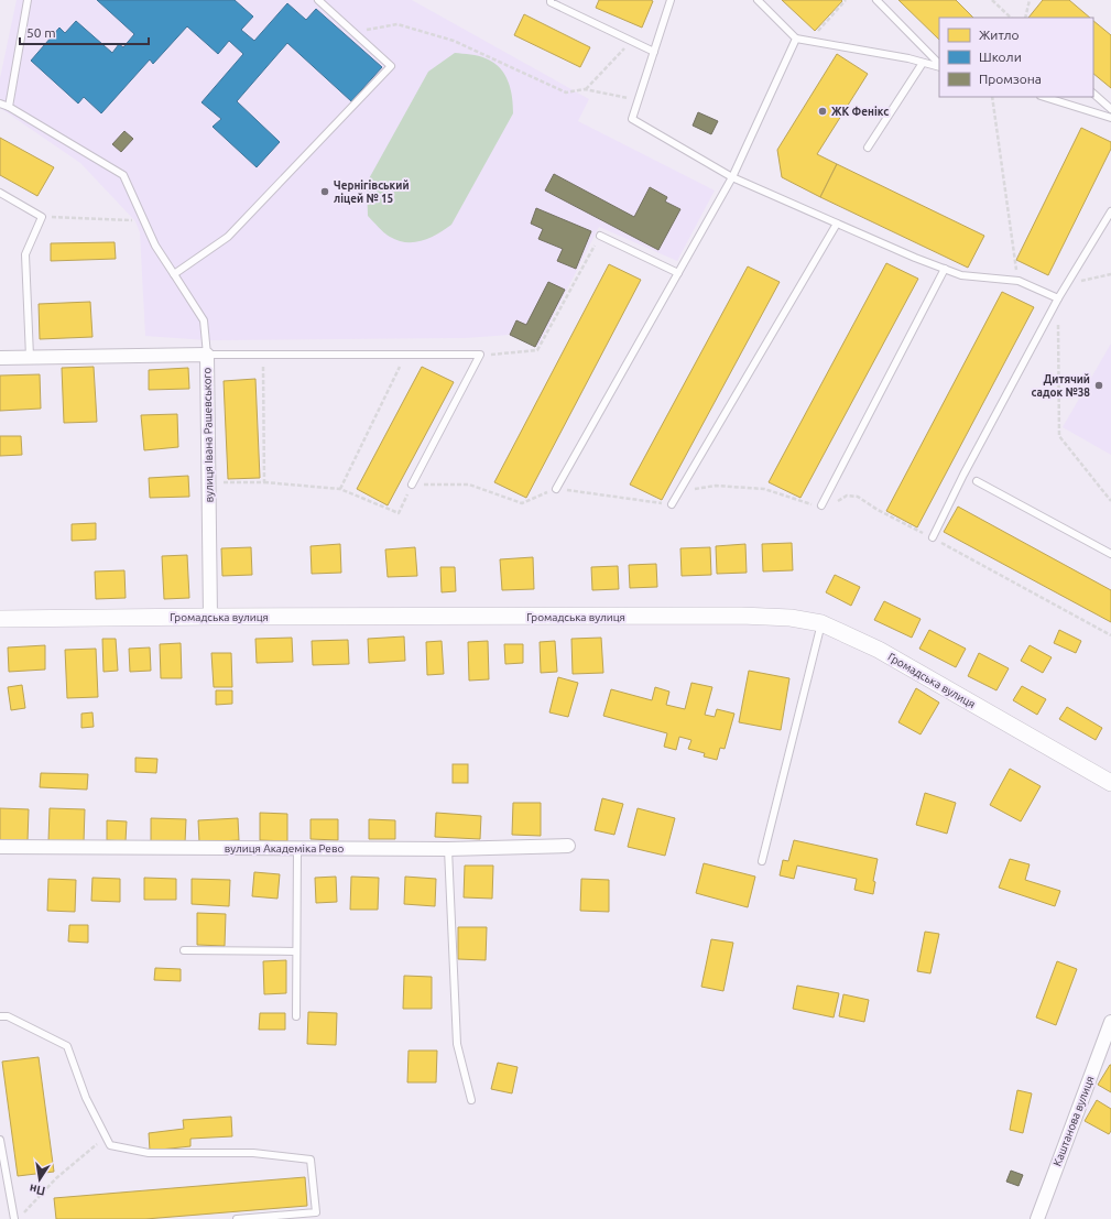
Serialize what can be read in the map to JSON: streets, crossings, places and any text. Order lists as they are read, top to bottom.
{
  "streets": {
    "street": [
      "вулиця Івана Рашевського",
      "Громадська вулиця",
      "вулиця Академіка Рево",
      "Каштанова вулиця"
    ]
  },
  "crossings": [
    ["вулиця Івана Рашевського", "Громадська вулиця"]
  ],
  "places": ["ЖК Фенікс", "Чернігівський ліцей № 15", "Дитячий садок №38"],
  "legend": ["Житло", "Школи", "Промзона"],
  "scale_bar": "50 m",
  "north": "bottom"
}
